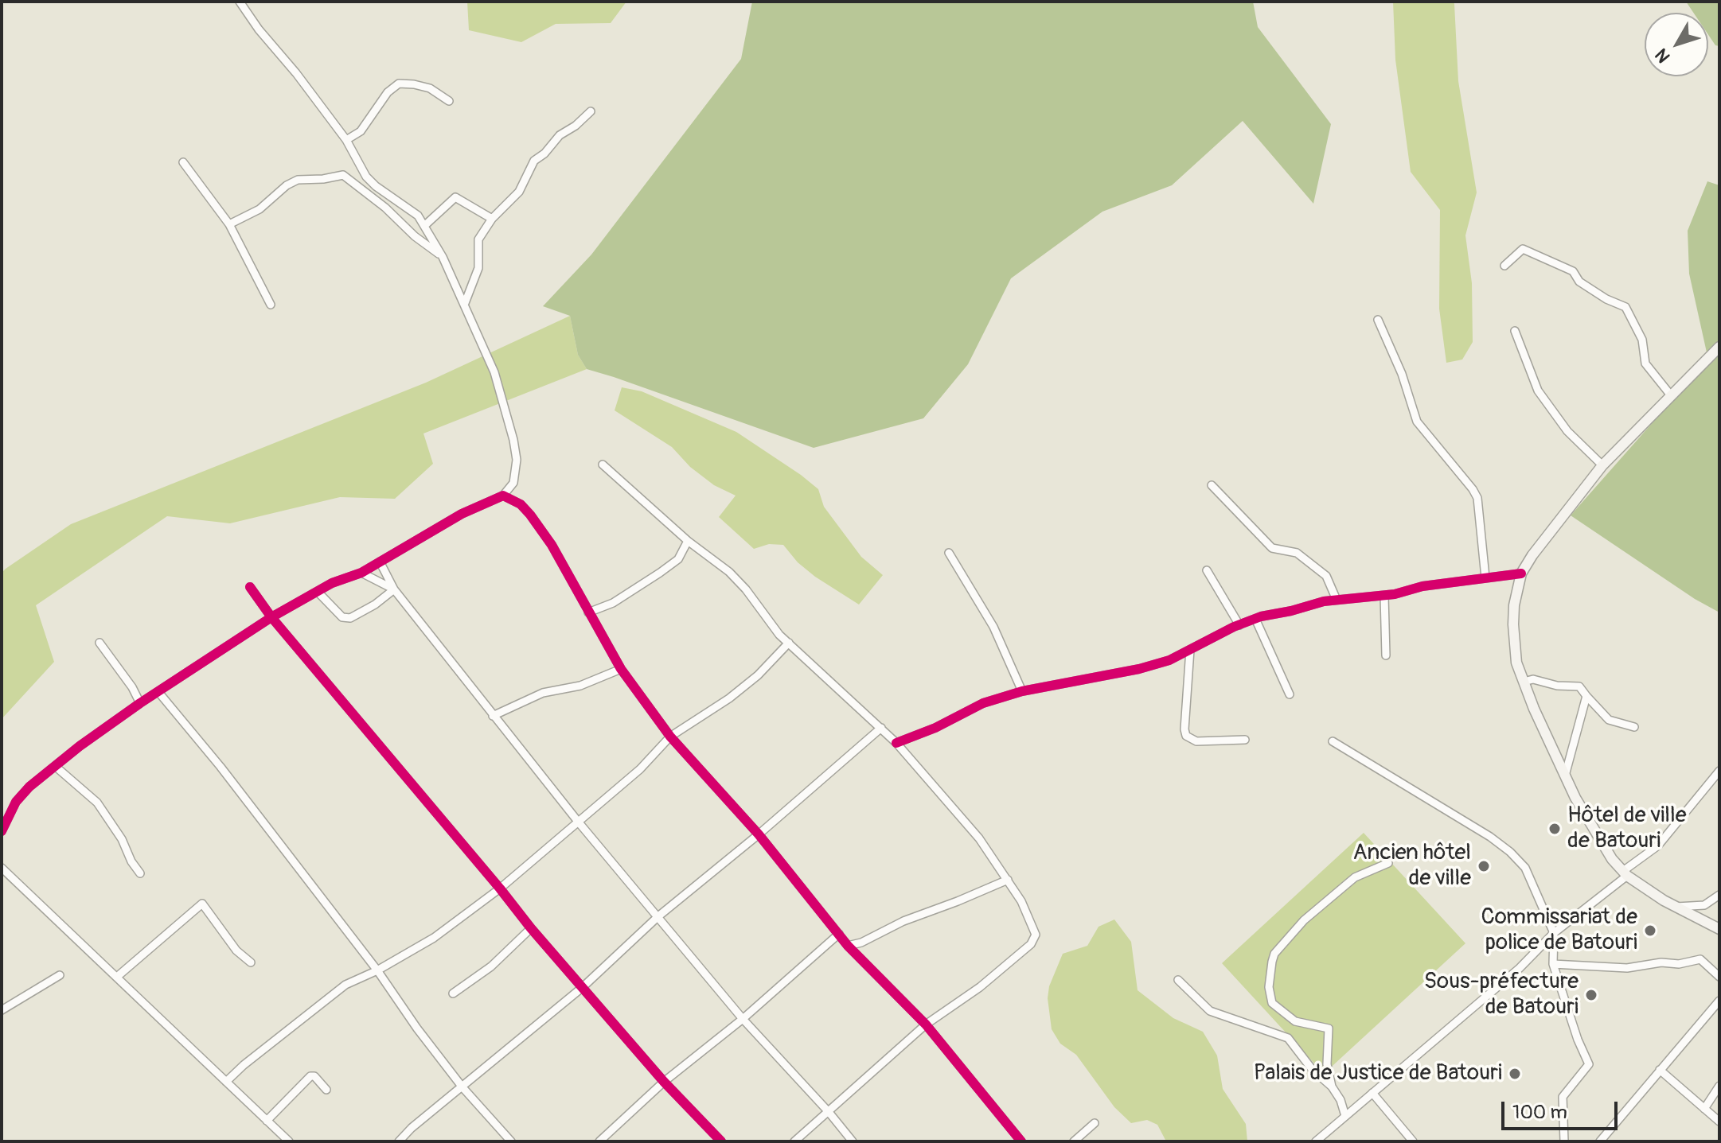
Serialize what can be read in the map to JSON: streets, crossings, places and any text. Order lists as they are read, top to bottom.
{
  "places": [
    "Hôtel de ville de Batouri",
    "Ancien hôtel de ville",
    "Commissariat de police de Batouri",
    "Sous-préfecture de Batouri",
    "Palais de Justice de Batouri"
  ],
  "scale_bar": "100 m",
  "north": "bottom left"
}
